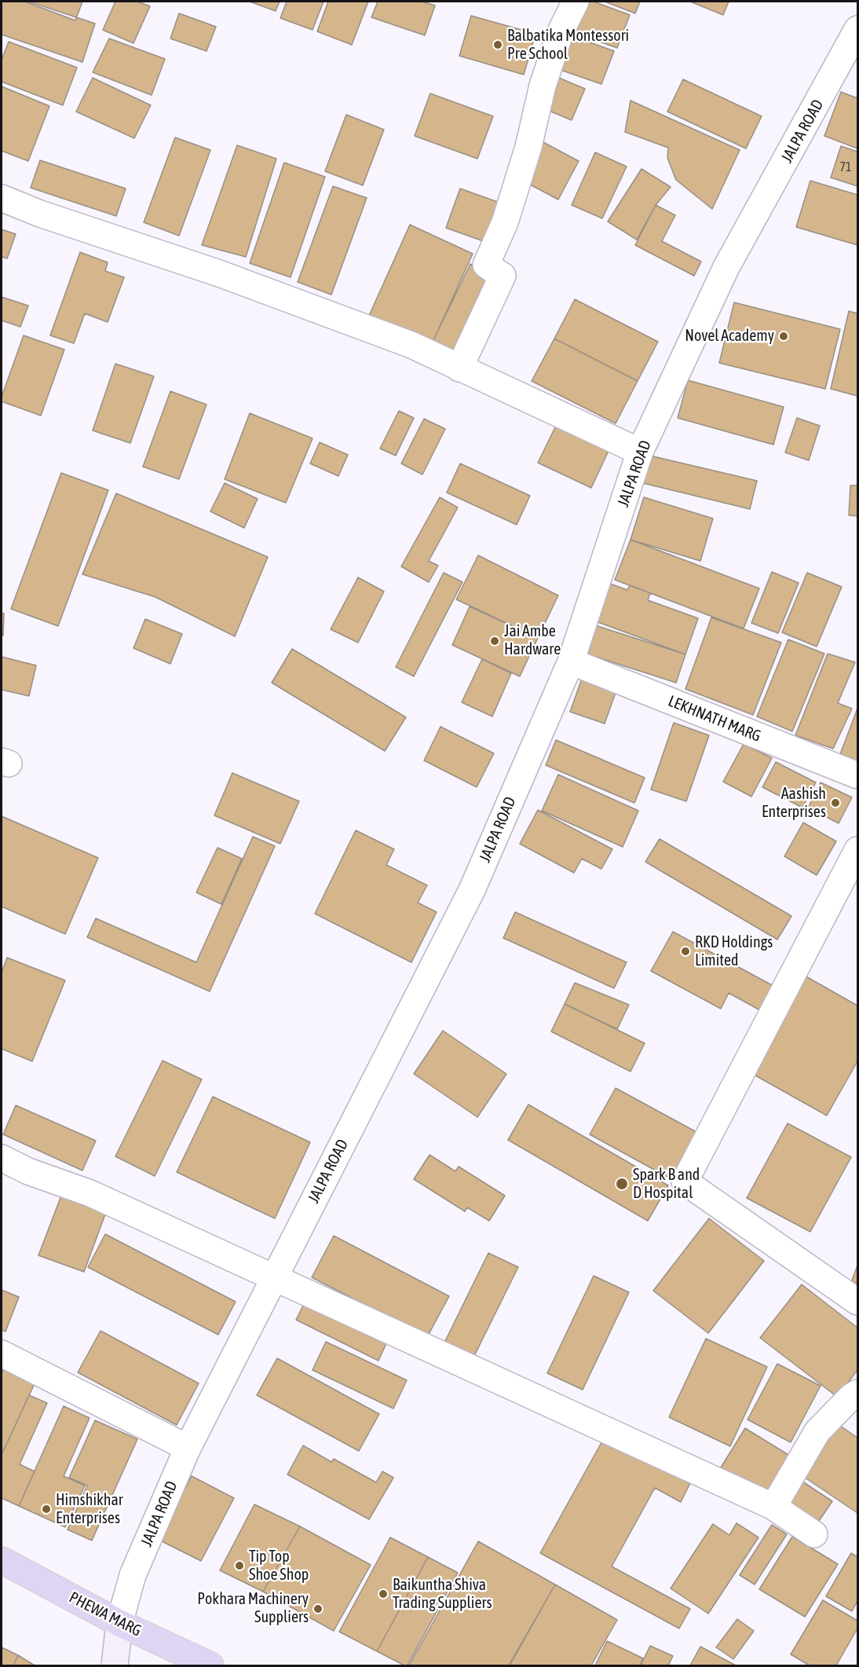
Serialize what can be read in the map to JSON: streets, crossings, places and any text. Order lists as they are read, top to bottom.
{
  "streets": {
    "highway": ["PHEWA MARG"],
    "street": ["JALPA ROAD", "LEKHNATH MARG"]
  },
  "crossings": [
    ["JALPA ROAD", "LEKHNATH MARG"],
    ["JALPA ROAD", "PHEWA MARG"]
  ],
  "places": [
    "Balbatika Montessori Pre School",
    "Novel Academy",
    "Jai Ambe Hardware",
    "Aashish Enterprises",
    "RKD Holdings Limited",
    "Spark B and D Hospital",
    "Himshikhar Enterprises",
    "Tip Top Shoe Shop",
    "Baikuntha Shiva Trading Suppliers",
    "Pokhara Machinery Suppliers"
  ],
  "house_numbers": ["71"]
}
